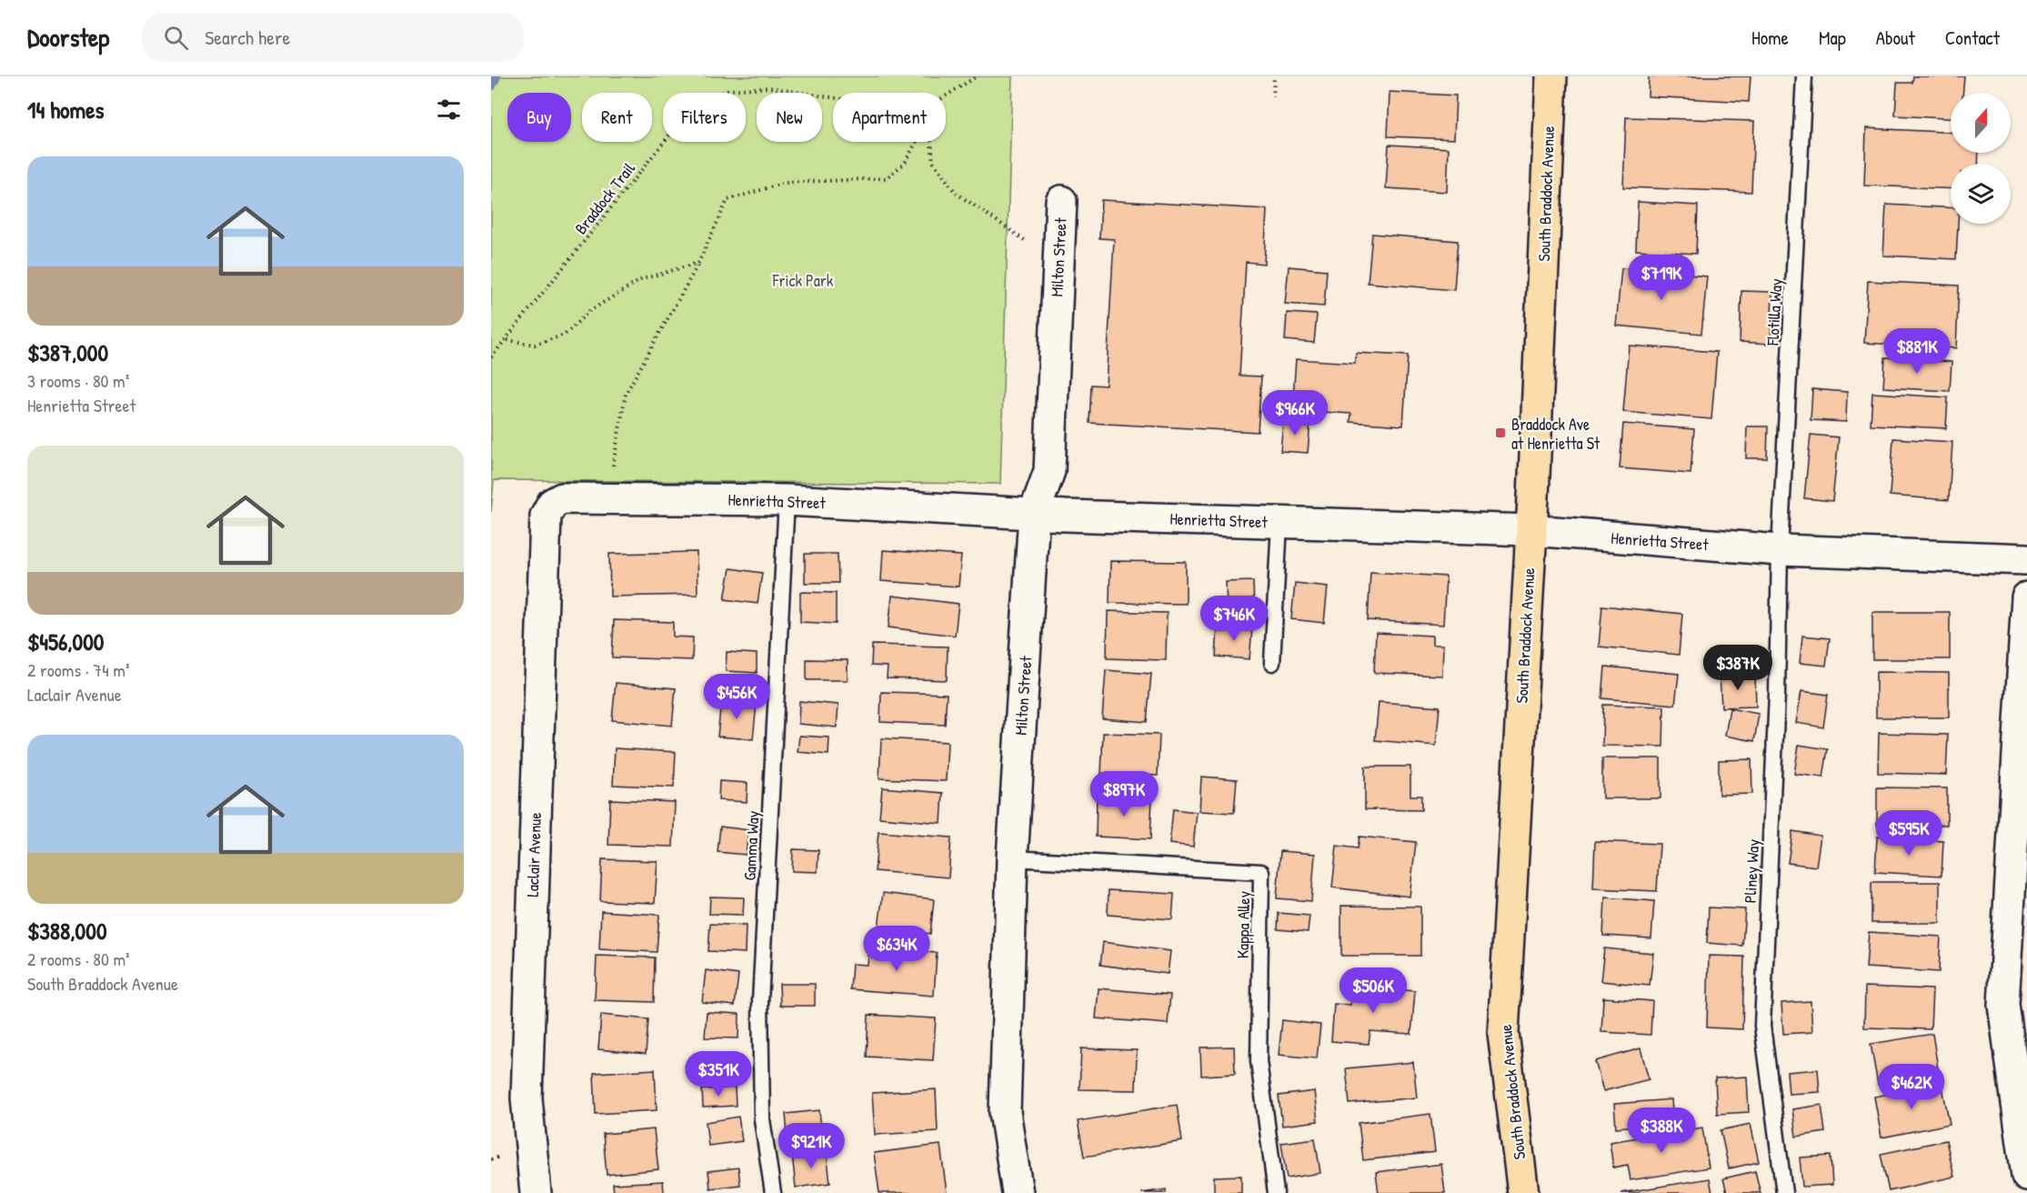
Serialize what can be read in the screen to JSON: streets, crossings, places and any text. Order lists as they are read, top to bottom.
{
  "streets": {
    "main road": ["South Braddock Avenue"],
    "street": ["Milton Street", "Henrietta Street", "Laclair Avenue"],
    "lane": [
      "Flotilla Way",
      "Gamma Way",
      "Pliney Way",
      "Kappa Alley"
    ],
    "path": ["Braddock Trail"]
  },
  "crossings": [
    ["South Braddock Avenue", "Henrietta Street"],
    ["Milton Street", "Henrietta Street"],
    ["Milton Street", "Kappa Alley"],
    ["Flotilla Way", "Henrietta Street"],
    ["Flotilla Way", "Pliney Way"],
    ["Henrietta Street", "Gamma Way"],
    ["Henrietta Street", "Laclair Avenue"],
    ["Henrietta Street", "Pliney Way"]
  ],
  "parks": ["Frick Park"],
  "places": {
    "transit": ["Braddock Ave at Henrietta St"]
  },
  "north": "top",
  "page": {
    "header": "Doorstep",
    "search": "Search here",
    "nav": [
      "Home",
      "Map",
      "About",
      "Contact"
    ],
    "heading": "14 homes",
    "chip": [
      "Buy",
      "Rent",
      "Filters",
      "New",
      "Apartment"
    ],
    "list": [
      {
        "name": "$387,000",
        "note": "3 rooms · 80 m² · Henrietta Street"
      },
      {
        "name": "$456,000",
        "note": "2 rooms · 74 m² · Laclair Avenue"
      },
      {
        "name": "$388,000",
        "note": "2 rooms · 80 m² · South Braddock Avenue"
      }
    ],
    "price": [
      "$719K",
      "$881K",
      "$966K",
      "$746K",
      "$387K",
      "$456K",
      "$897K",
      "$595K",
      "$634K",
      "$506K",
      "$351K",
      "$462K",
      "$388K",
      "$921K"
    ]
  }
}
